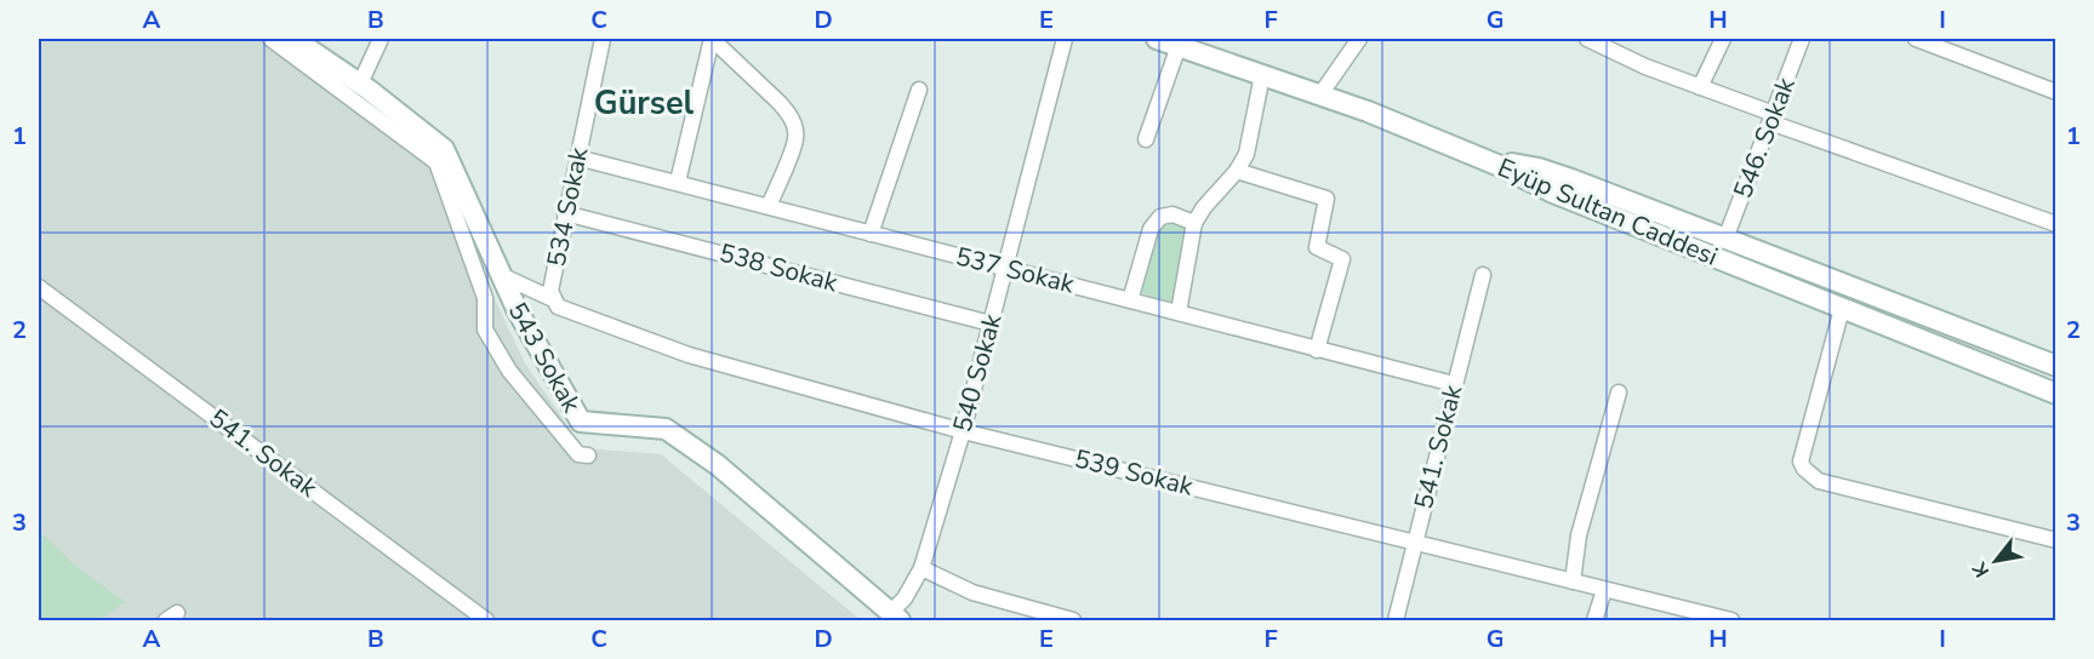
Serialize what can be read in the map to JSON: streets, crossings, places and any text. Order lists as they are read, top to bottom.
{
  "streets": {
    "main road": ["Eyüp Sultan Caddesi", "543 Sokak"],
    "street": [
      "546. Sokak",
      "534 Sokak",
      "538 Sokak",
      "537 Sokak",
      "540 Sokak",
      "541. Sokak",
      "539 Sokak"
    ]
  },
  "crossings": [
    ["534 Sokak", "538 Sokak"],
    ["534 Sokak", "537 Sokak"],
    ["534 Sokak", "539 Sokak"],
    ["538 Sokak", "540 Sokak"],
    ["537 Sokak", "540 Sokak"],
    ["537 Sokak", "541. Sokak"],
    ["543 Sokak", "540 Sokak"],
    ["543 Sokak", "539 Sokak"],
    ["540 Sokak", "539 Sokak"],
    ["541. Sokak", "539 Sokak"]
  ],
  "districts": ["Gürsel"],
  "north": "bottom left",
  "grid": {
    "columns": [
      "A",
      "B",
      "C",
      "D",
      "E",
      "F",
      "G",
      "H",
      "I"
    ],
    "rows": ["1", "2", "3"]
  }
}
